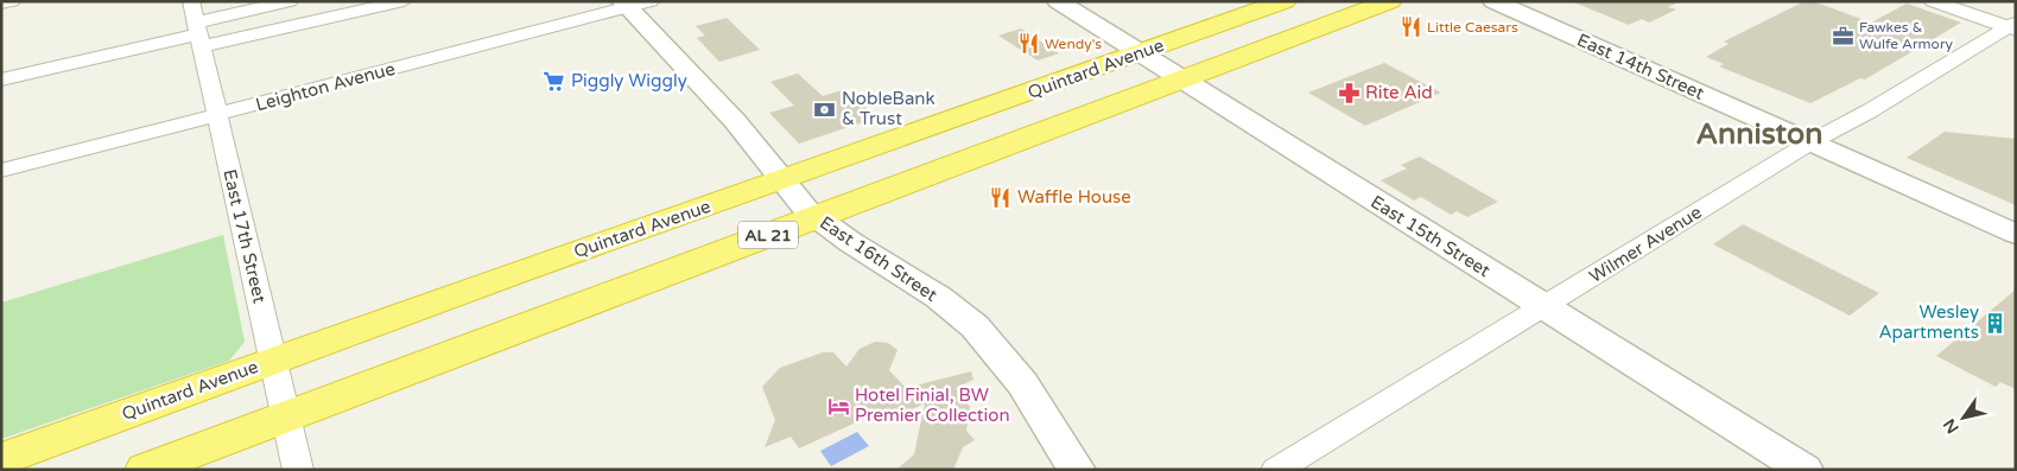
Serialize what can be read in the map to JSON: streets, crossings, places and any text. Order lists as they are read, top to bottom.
{
  "streets": {
    "highway": ["Quintard Avenue", "AL 21"],
    "street": [
      "East 14th Street",
      "Leighton Avenue",
      "East 17th Street",
      "East 15th Street",
      "Wilmer Avenue",
      "East 16th Street"
    ]
  },
  "crossings": [
    ["East 14th Street", "Wilmer Avenue"],
    ["Quintard Avenue", "East 17th Street"],
    ["Quintard Avenue", "East 15th Street"],
    ["Quintard Avenue", "East 16th Street"],
    ["Leighton Avenue", "East 17th Street"],
    ["Leighton Avenue", "East 16th Street"],
    ["AL 21", "East 17th Street"],
    ["AL 21", "East 15th Street"],
    ["AL 21", "East 16th Street"],
    ["East 15th Street", "Wilmer Avenue"]
  ],
  "districts": ["Anniston"],
  "places": {
    "restaurant": ["Little Caesars", "Wendy's", "Waffle House"],
    "office": ["Fawkes & Wulfe Armory"],
    "supermarket": ["Piggly Wiggly"],
    "pharmacy": ["Rite Aid"],
    "bank": ["NobleBank & Trust"],
    "building": ["Wesley Apartments"],
    "hotel": ["Hotel Finial, BW Premier Collection"]
  },
  "north": "bottom left"
}
